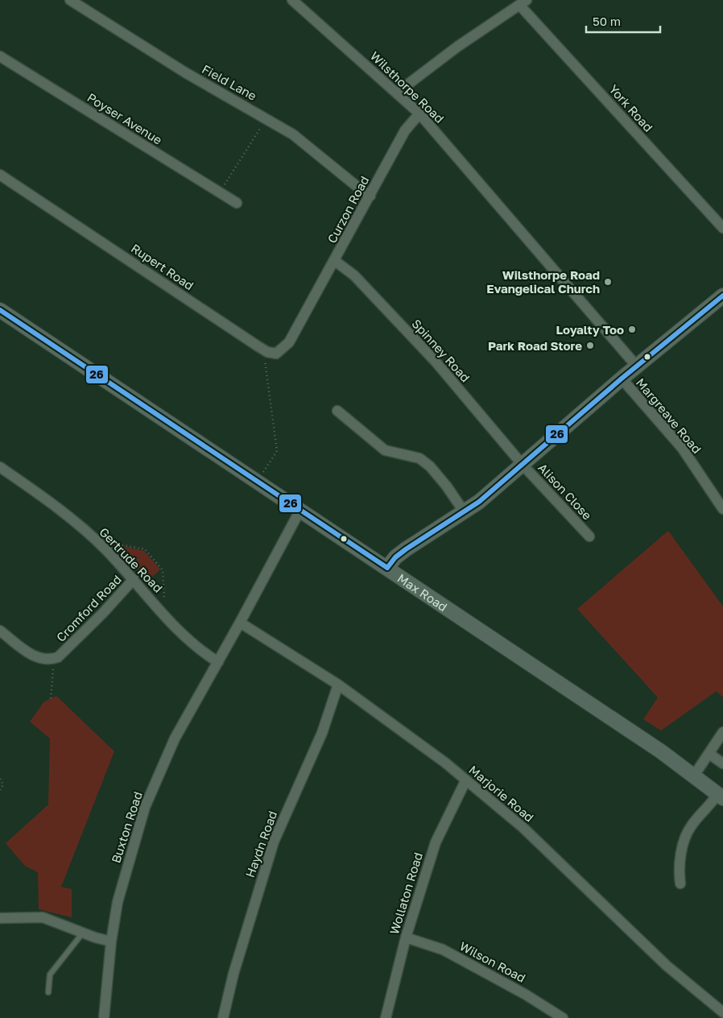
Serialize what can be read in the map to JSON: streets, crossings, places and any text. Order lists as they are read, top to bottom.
{
  "streets": {
    "street": [
      "Field Lane",
      "Wilsthorpe Road",
      "York Road",
      "Poyser Avenue",
      "Curzon Road",
      "Rupert Road",
      "Spinney Road",
      "Margreave Road",
      "Alison Close",
      "Gertrude Road",
      "Max Road",
      "Cromford Road",
      "Marjorie Road",
      "Buxton Road",
      "Haydn Road",
      "Wollaton Road",
      "Wilson Road"
    ]
  },
  "crossings": [
    ["Field Lane", "Curzon Road"],
    ["Wilsthorpe Road", "Curzon Road"],
    ["Curzon Road", "Rupert Road"],
    ["Curzon Road", "Spinney Road"],
    ["Spinney Road", "Alison Close"],
    ["Gertrude Road", "Cromford Road"],
    ["Gertrude Road", "Buxton Road"],
    ["Max Road", "Buxton Road"],
    ["Marjorie Road", "Buxton Road"],
    ["Marjorie Road", "Haydn Road"],
    ["Marjorie Road", "Wollaton Road"],
    ["Wollaton Road", "Wilson Road"]
  ],
  "places": ["Wilsthorpe Road Evangelical Church", "Loyalty Too", "Park Road Store"],
  "lines": ["transit line 26"],
  "scale_bar": "50 m"
}
